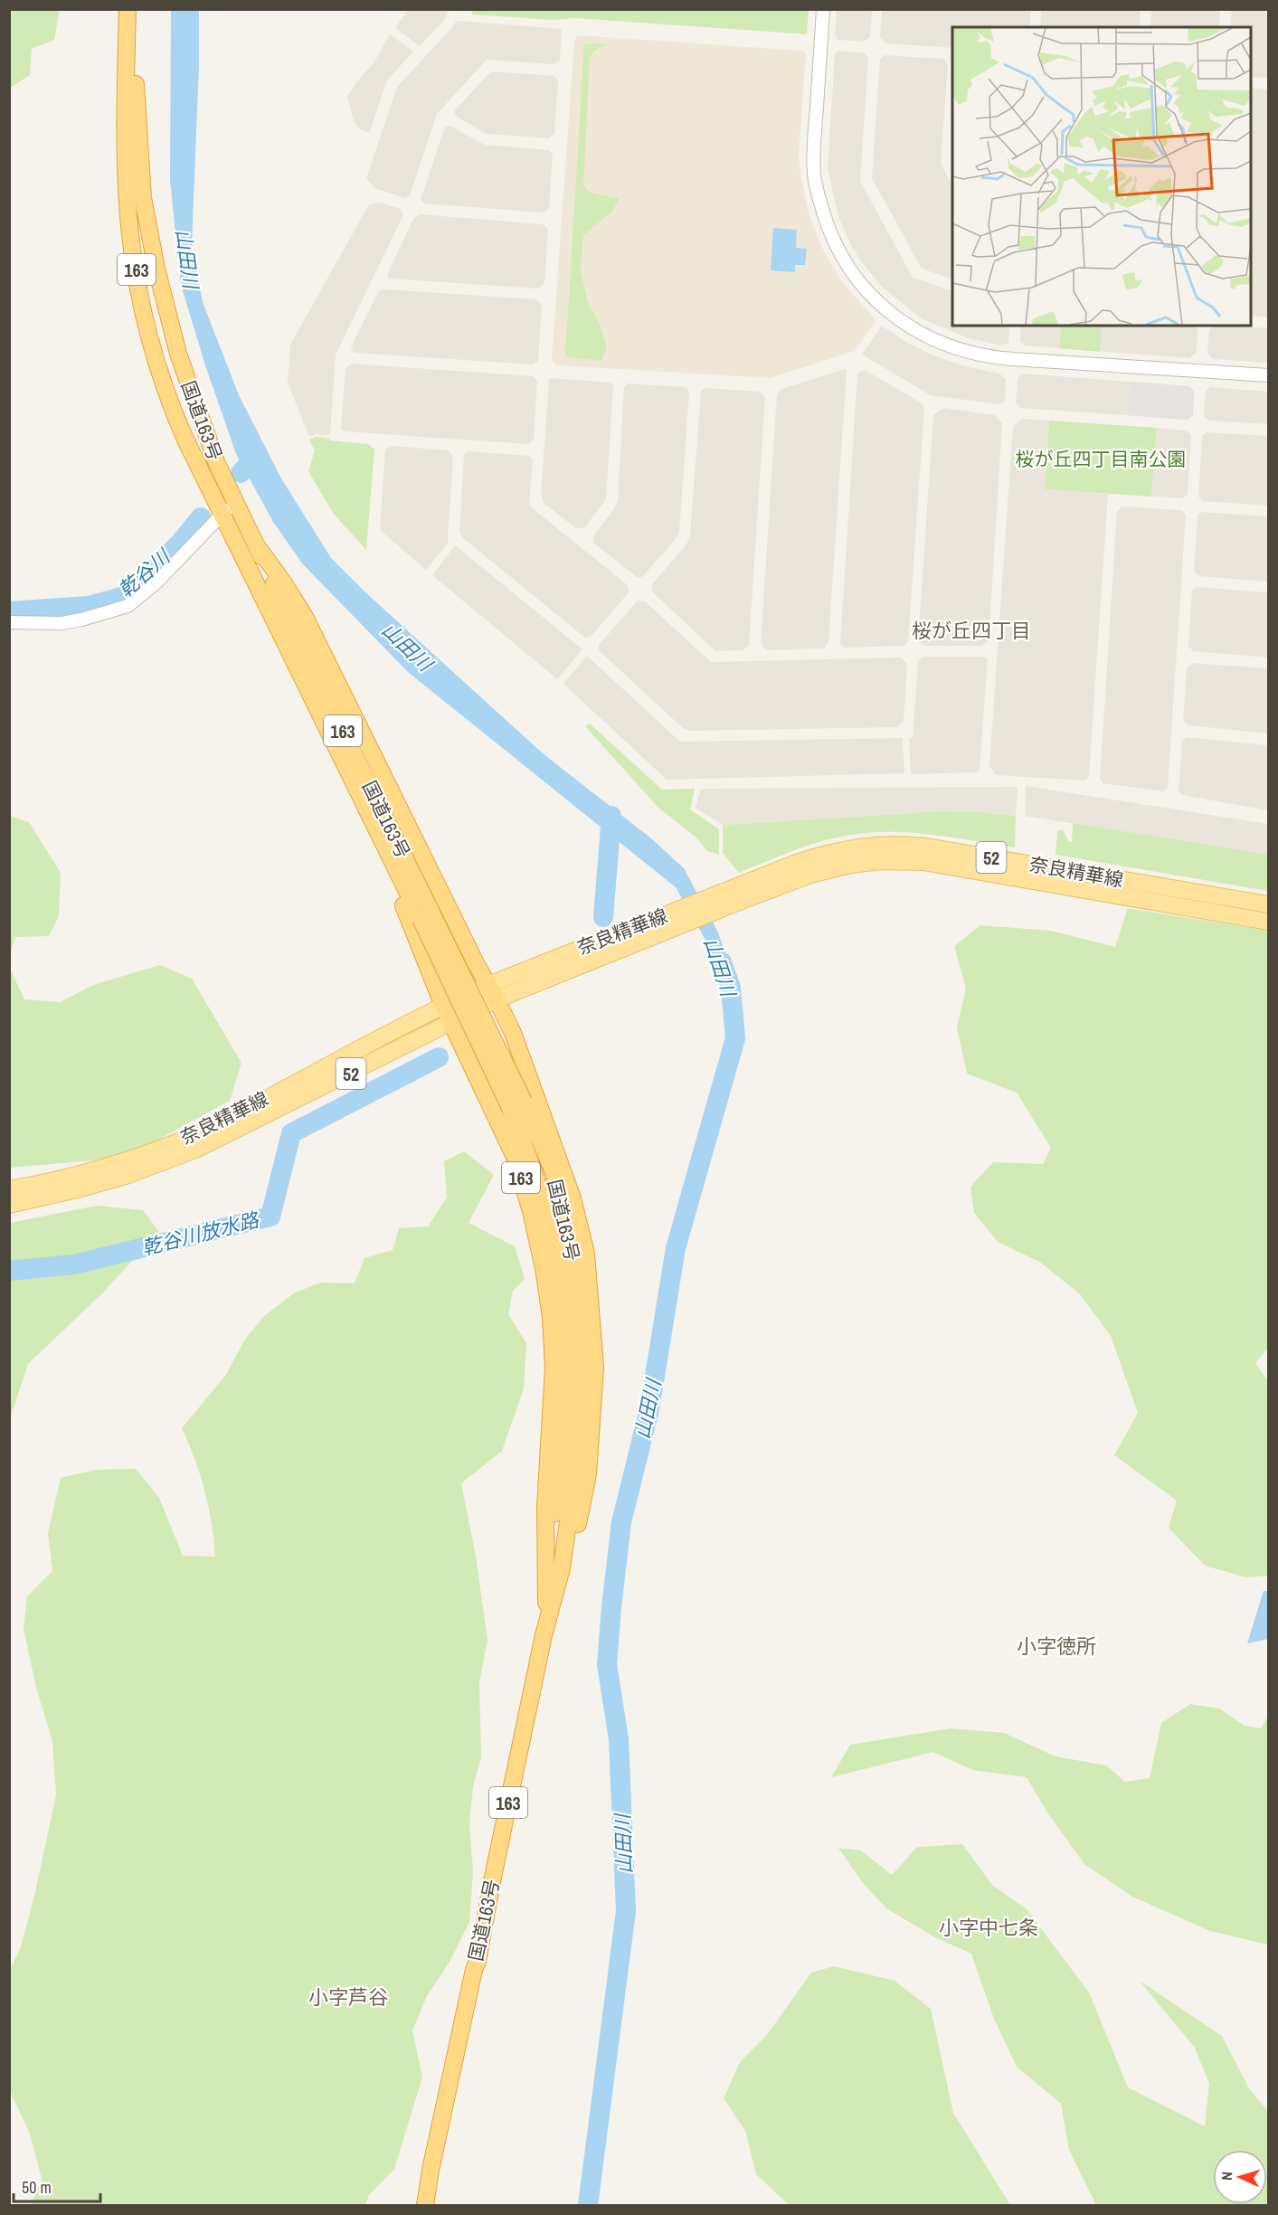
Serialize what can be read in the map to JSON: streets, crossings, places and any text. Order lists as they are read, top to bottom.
{
  "streets": {
    "highway": ["163", "国道163号"],
    "main road": ["52", "奈良精華線"]
  },
  "crossings": [
    ["163", "国道163号"],
    ["163", "奈良精華線"]
  ],
  "districts": [
    "桜が丘四丁目",
    "小字徳所",
    "小字中七条",
    "小字芦谷"
  ],
  "water": ["山田川", "乾谷川", "乾谷川放水路"],
  "parks": ["桜が丘四丁目南公園"],
  "scale_bar": "50 m",
  "north": "left"
}
